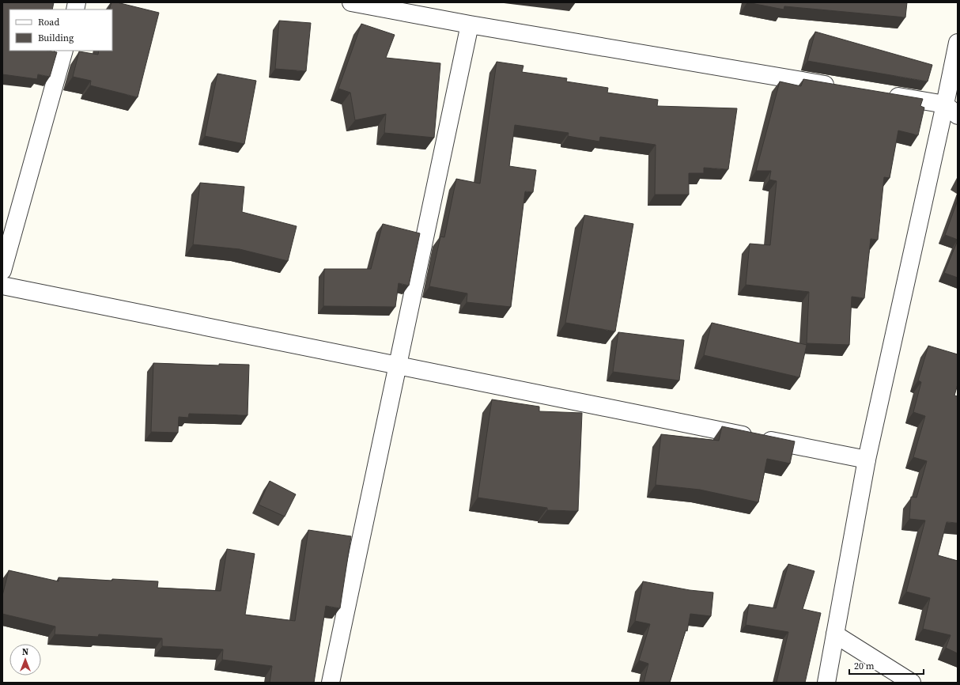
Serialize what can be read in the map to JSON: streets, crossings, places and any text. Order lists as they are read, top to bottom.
{
  "legend": ["Road", "Building"],
  "scale_bar": "20 m",
  "north": "top"
}
